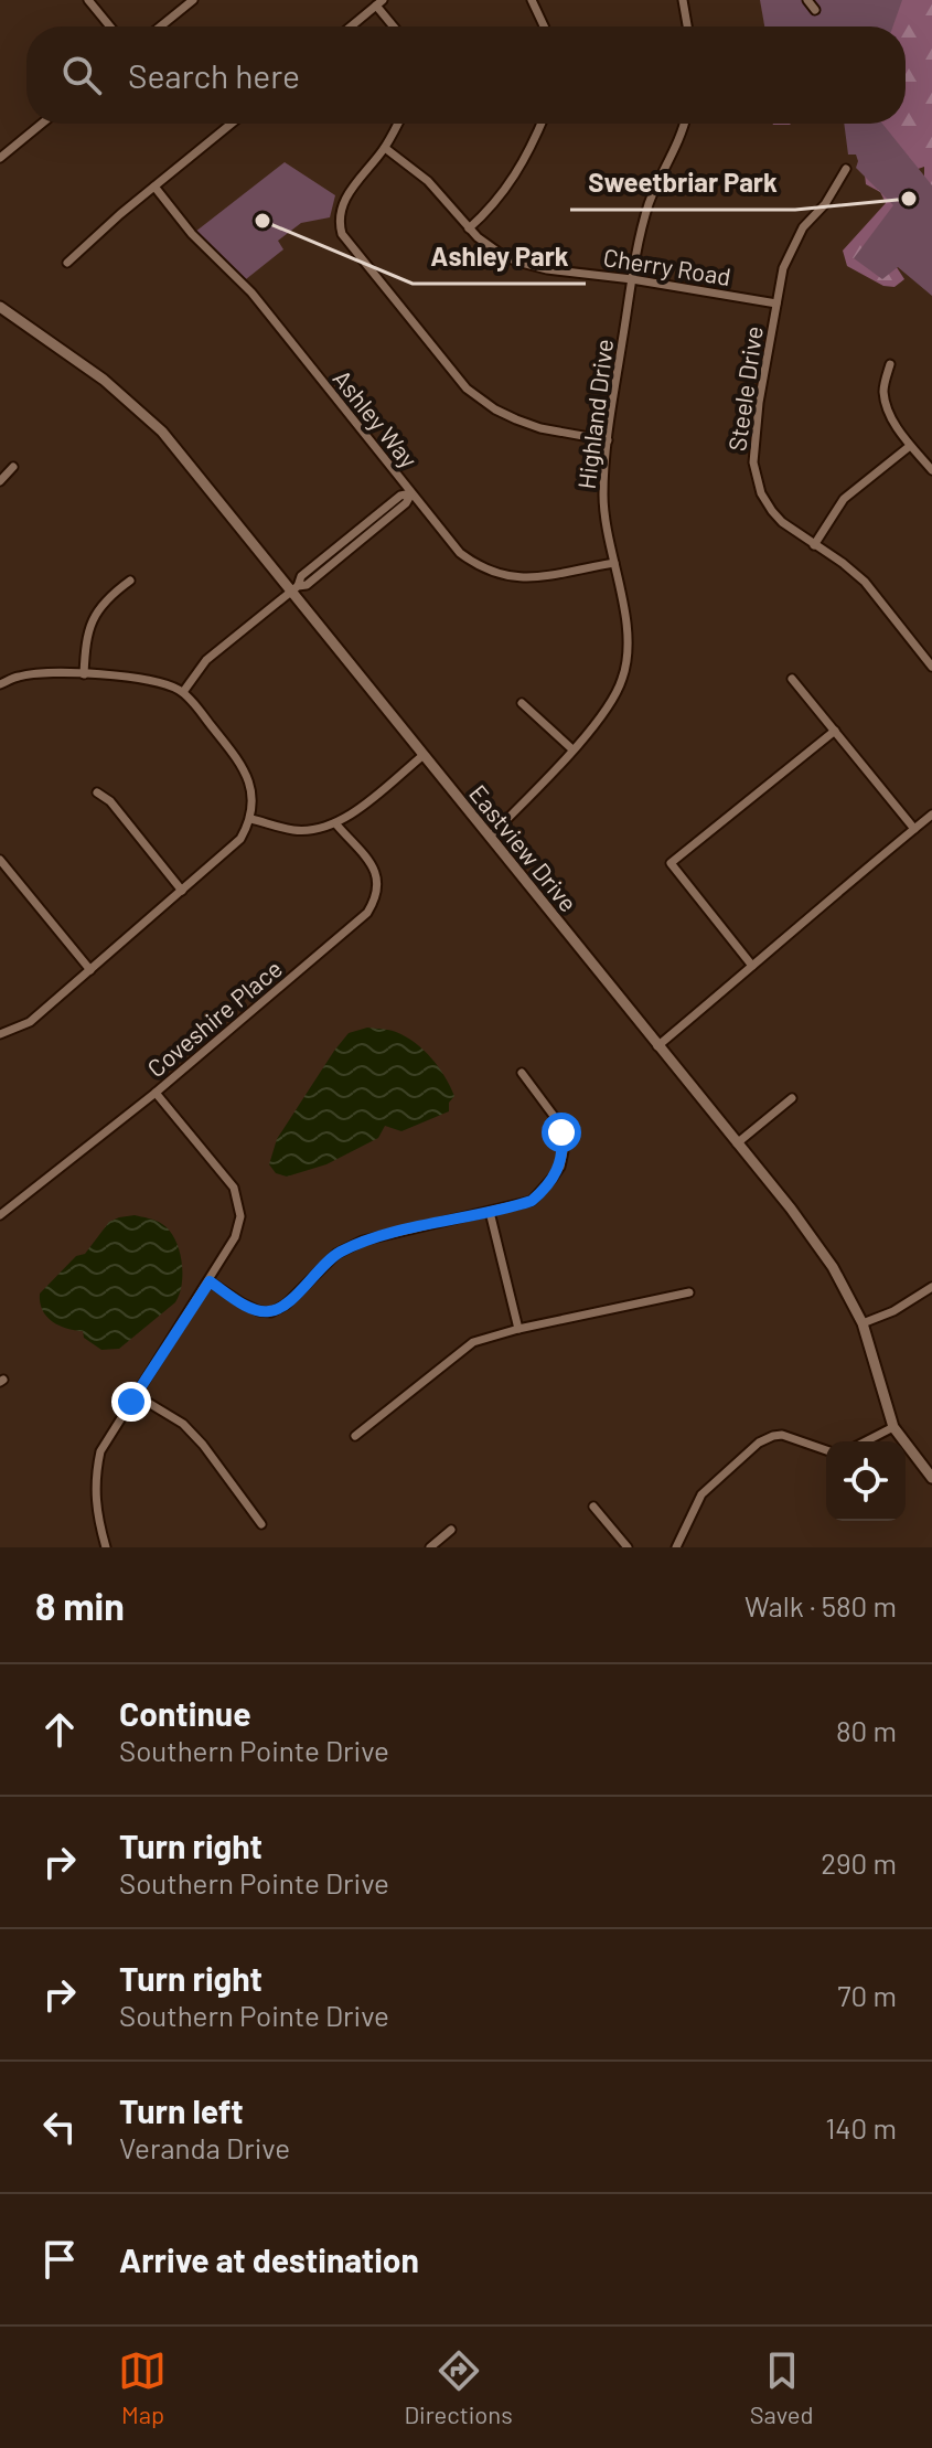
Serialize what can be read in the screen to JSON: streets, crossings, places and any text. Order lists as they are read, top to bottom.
{
  "streets": {
    "street": [
      "Cherry Road",
      "Steele Drive",
      "Highland Drive",
      "Ashley Way",
      "Eastview Drive",
      "Coveshire Place"
    ]
  },
  "crossings": [
    ["Cherry Road", "Steele Drive"],
    ["Cherry Road", "Highland Drive"],
    ["Highland Drive", "Ashley Way"],
    ["Highland Drive", "Eastview Drive"]
  ],
  "places": ["Sweetbriar Park", "Ashley Park"],
  "page": {
    "search": "Search here",
    "heading": ["8 min", "Walk · 580 m"],
    "list": [
      ["Continue", "Southern Pointe Drive", "80 m"],
      ["Turn right", "Southern Pointe Drive", "290 m"],
      ["Turn right", "Southern Pointe Drive", "70 m"],
      ["Turn left", "Veranda Drive", "140 m"],
      "Arrive at destination"
    ],
    "nav": ["Map", "Directions", "Saved"]
  }
}
